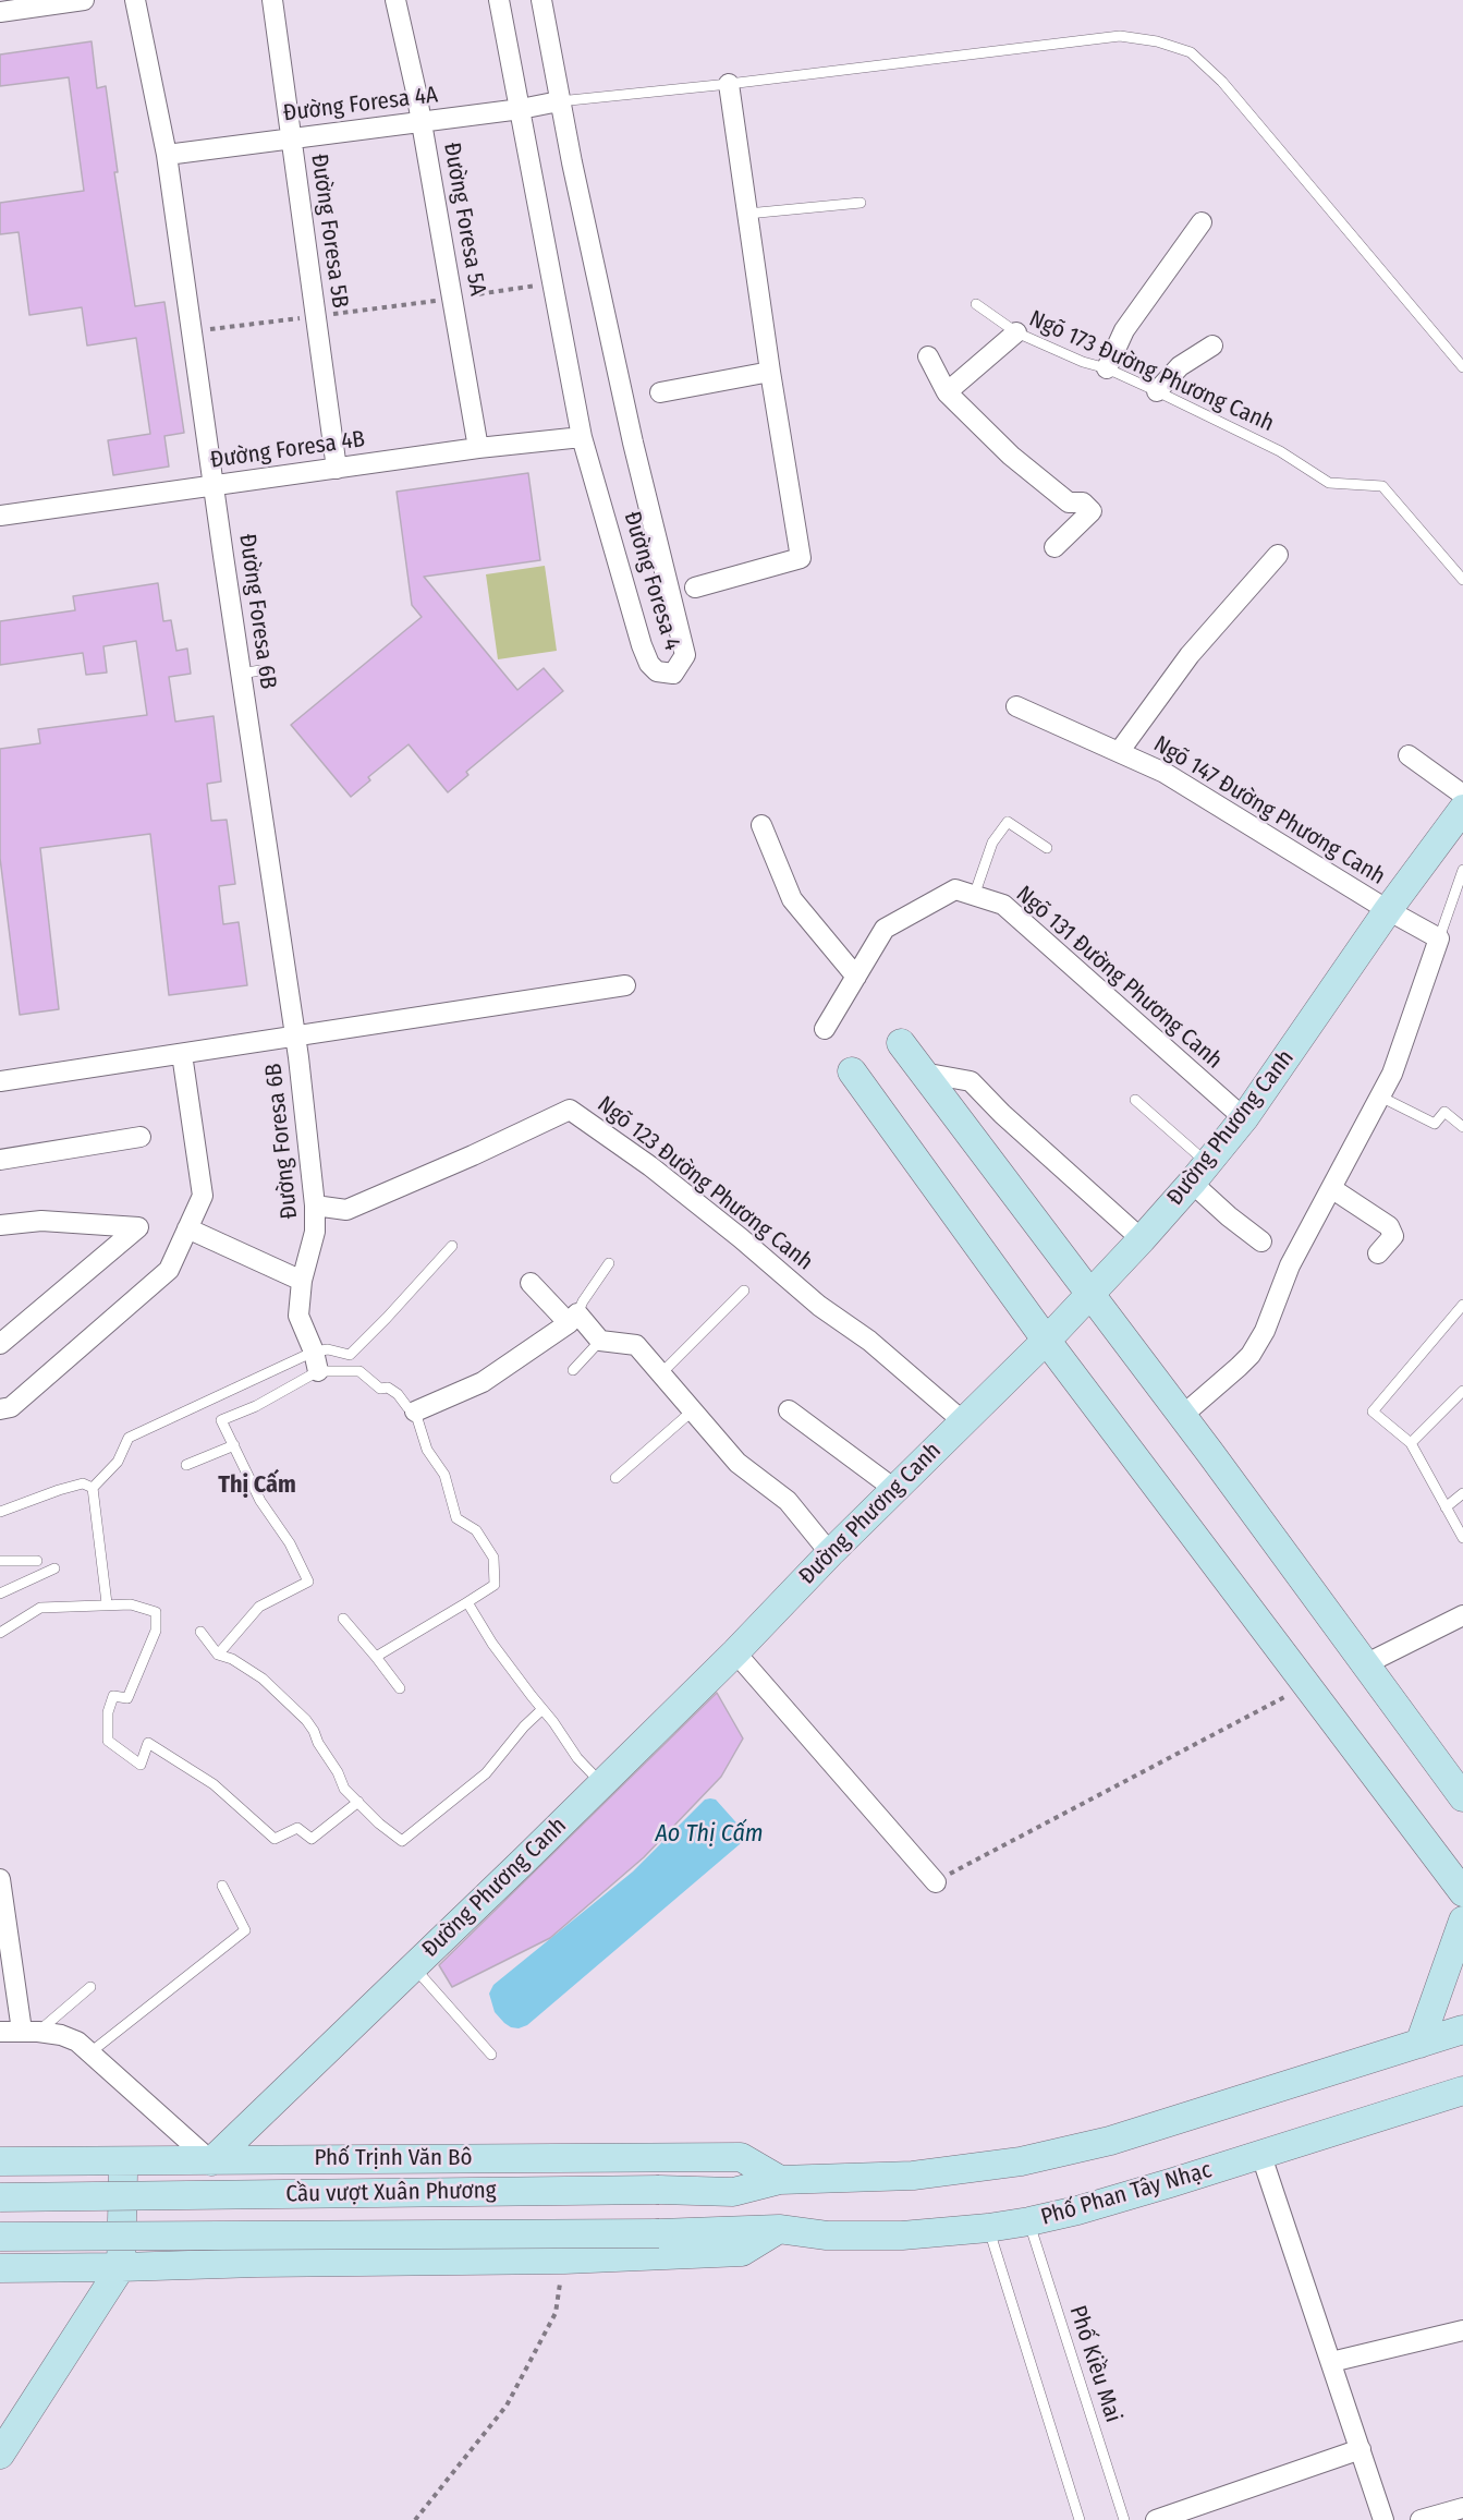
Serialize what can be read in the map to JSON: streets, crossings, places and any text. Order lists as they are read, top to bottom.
{
  "streets": {
    "main road": [
      "Đường Phương Canh",
      "Phố Trịnh Văn Bô",
      "Cầu vượt Xuân Phương",
      "Phố Phan Tây Nhạc"
    ],
    "street": [
      "Đường Foresa 4A",
      "Đường Foresa 5A",
      "Đường Foresa 5B",
      "Đường Foresa 4B",
      "Đường Foresa 4",
      "Đường Foresa 6B",
      "Ngõ 147 Đường Phương Canh",
      "Ngõ 131 Đường Phương Canh",
      "Ngõ 123 Đường Phương Canh"
    ],
    "lane": ["Ngõ 173 Đường Phương Canh", "Phố Kiều Mai"]
  },
  "crossings": [
    ["Đường Foresa 4A", "Đường Foresa 5A"],
    ["Đường Foresa 4A", "Đường Foresa 5B"],
    ["Đường Foresa 4A", "Đường Foresa 4"],
    ["Đường Foresa 4A", "Đường Foresa 6B"],
    ["Đường Foresa 5A", "Đường Foresa 4B"],
    ["Đường Foresa 5B", "Đường Foresa 4B"],
    ["Đường Foresa 4B", "Đường Foresa 4"],
    ["Đường Foresa 4B", "Đường Foresa 6B"],
    ["Đường Foresa 6B", "Ngõ 123 Đường Phương Canh"],
    ["Ngõ 147 Đường Phương Canh", "Đường Phương Canh"],
    ["Ngõ 131 Đường Phương Canh", "Đường Phương Canh"],
    ["Đường Phương Canh", "Ngõ 123 Đường Phương Canh"],
    ["Đường Phương Canh", "Phố Trịnh Văn Bô"],
    ["Phố Trịnh Văn Bô", "Cầu vượt Xuân Phương"],
    ["Cầu vượt Xuân Phương", "Phố Phan Tây Nhạc"],
    ["Phố Phan Tây Nhạc", "Phố Kiều Mai"]
  ],
  "districts": ["Thị Cấm"],
  "water": ["Ao Thị Cấm"]
}
